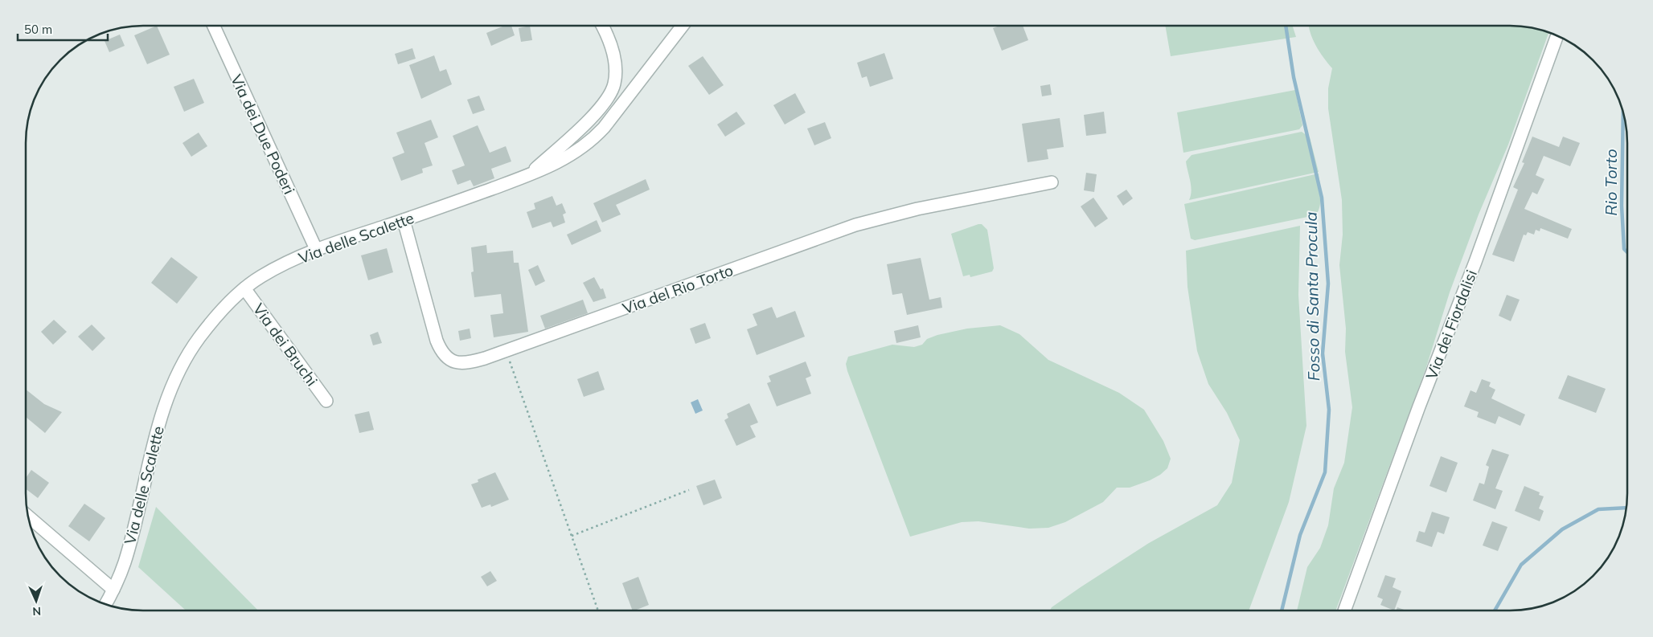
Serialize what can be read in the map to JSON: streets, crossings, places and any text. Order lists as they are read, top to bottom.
{
  "streets": {
    "street": [
      "Via dei Due Poderi",
      "Via delle Scalette",
      "Via del Rio Torto",
      "Via dei Fiordalisi",
      "Via dei Bruchi"
    ]
  },
  "crossings": [
    ["Via dei Due Poderi", "Via delle Scalette"],
    ["Via delle Scalette", "Via del Rio Torto"],
    ["Via delle Scalette", "Via dei Bruchi"]
  ],
  "water": ["Rio Torto", "Fosso di Santa Procula"],
  "scale_bar": "50 m",
  "north": "bottom"
}
